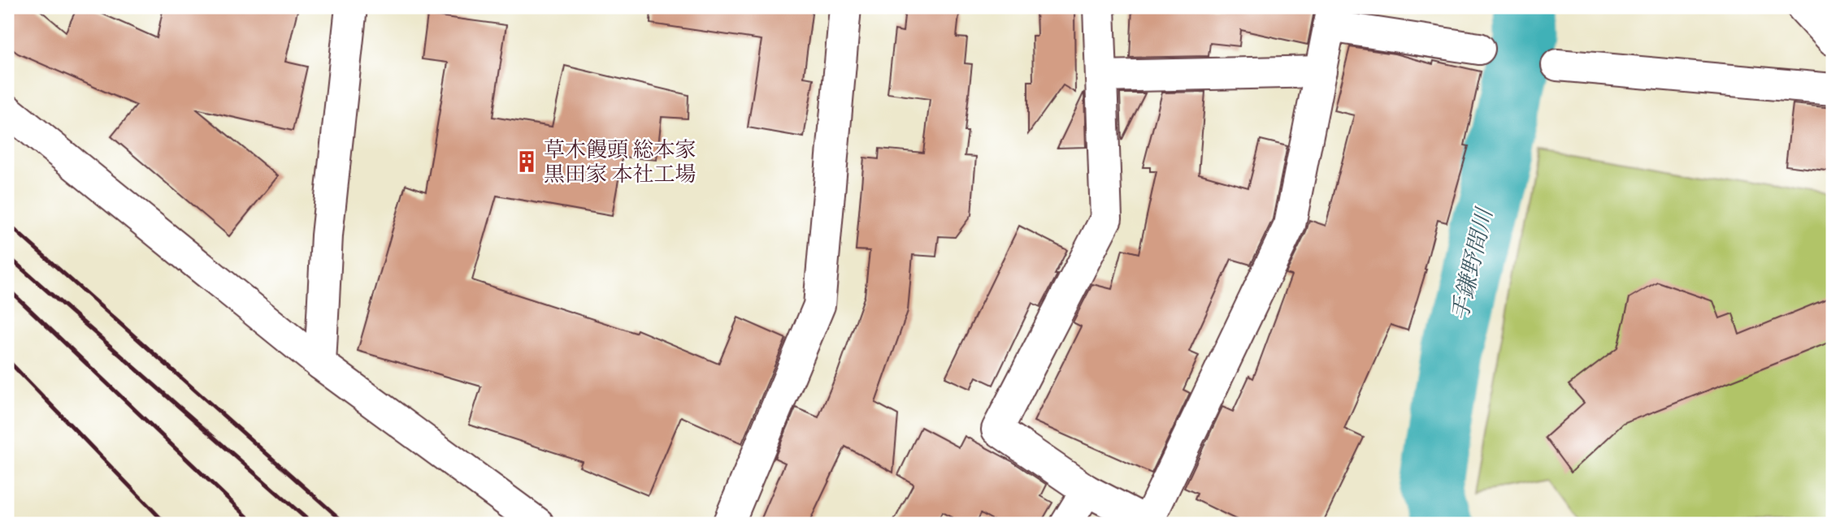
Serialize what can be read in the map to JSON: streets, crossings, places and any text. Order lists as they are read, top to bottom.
{
  "water": ["手鎌野間川"],
  "places": {
    "building": ["草木饅頭 総本家 黒田家 本社工場"]
  }
}
